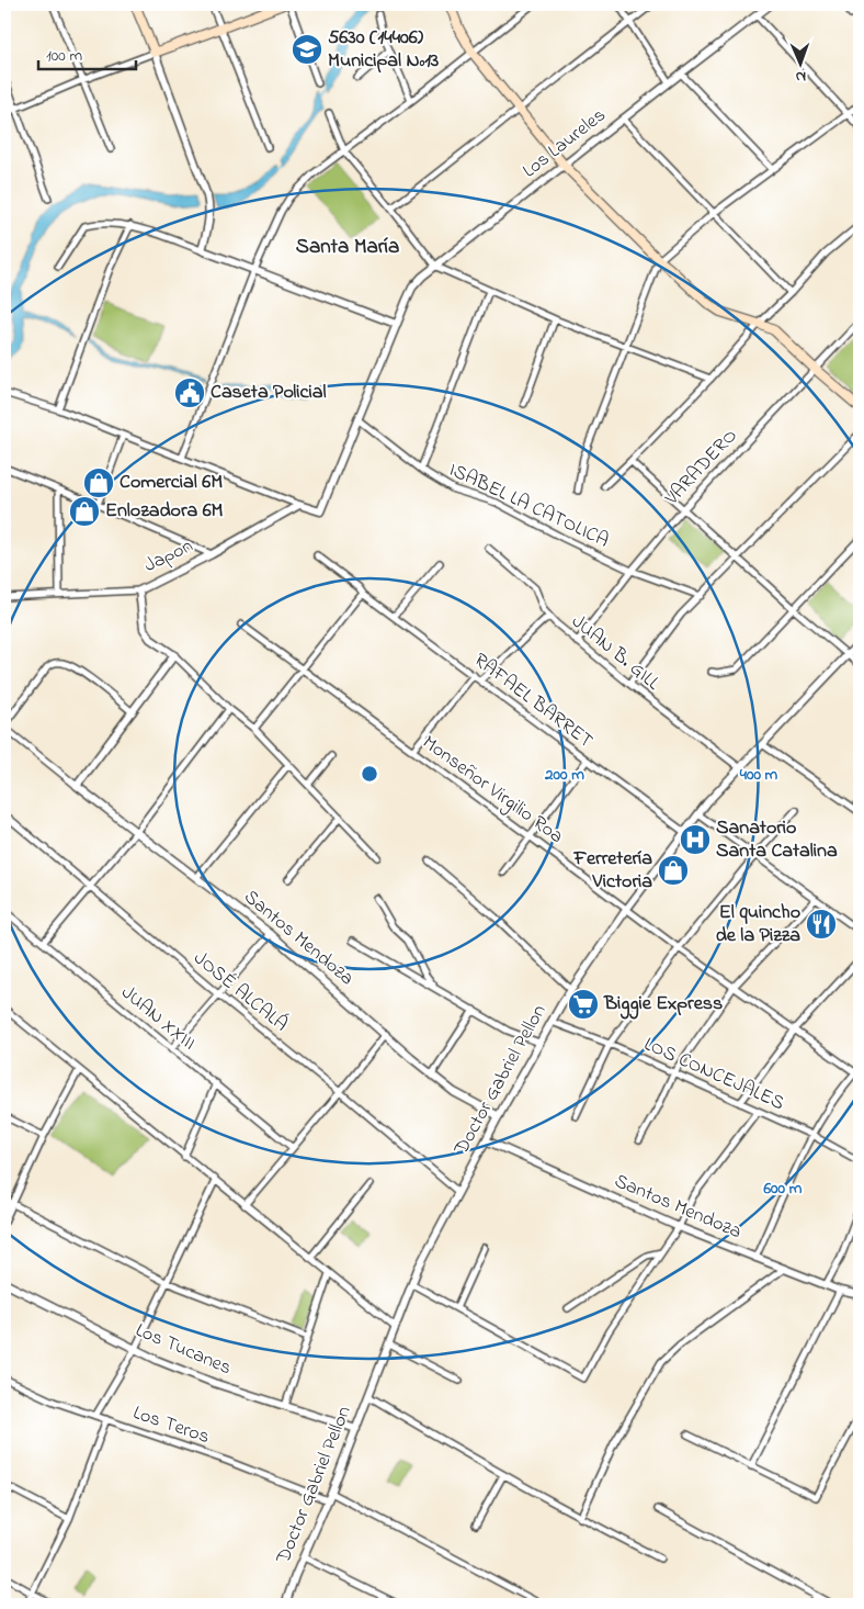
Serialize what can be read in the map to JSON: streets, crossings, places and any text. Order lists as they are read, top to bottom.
{
  "streets": {
    "street": [
      "Los Laureles",
      "VARADERO",
      "ISABEL LA CATOLICA",
      "Japon",
      "JUAN B. GILL",
      "RAFAEL BARRET",
      "Monseñor Virgilio Roa",
      "Santos Mendoza",
      "JOSÉ ALCALÁ",
      "JUAN XXIII",
      "LOS CONCEJALES",
      "Doctor Gabriel Pellon",
      "Los Tucanes",
      "Los Teros"
    ]
  },
  "crossings": [
    ["Los Laureles", "ISABEL LA CATOLICA"],
    ["Los Laureles", "Japon"],
    ["VARADERO", "ISABEL LA CATOLICA"],
    ["VARADERO", "JUAN B. GILL"],
    ["JUAN B. GILL", "Doctor Gabriel Pellon"],
    ["RAFAEL BARRET", "Doctor Gabriel Pellon"],
    ["Monseñor Virgilio Roa", "Doctor Gabriel Pellon"],
    ["Santos Mendoza", "Doctor Gabriel Pellon"],
    ["JOSÉ ALCALÁ", "Doctor Gabriel Pellon"],
    ["LOS CONCEJALES", "Doctor Gabriel Pellon"],
    ["Doctor Gabriel Pellon", "Los Tucanes"],
    ["Doctor Gabriel Pellon", "Los Teros"]
  ],
  "districts": ["Santa María"],
  "places": {
    "school or university": ["5630 (14406) Municipal Nº13"],
    "public building": ["Caseta Policial"],
    "shop": ["Comercial 6M", "Enlozadora 6M", "Ferretería Victoria"],
    "hospital": ["Sanatorio Santa Catalina"],
    "restaurant": ["El quincho de la Pizza"],
    "supermarket": ["Biggie Express"]
  },
  "scale_bar": "100 m",
  "north": "bottom",
  "rings": ["200 m", "400 m", "600 m"]
}
